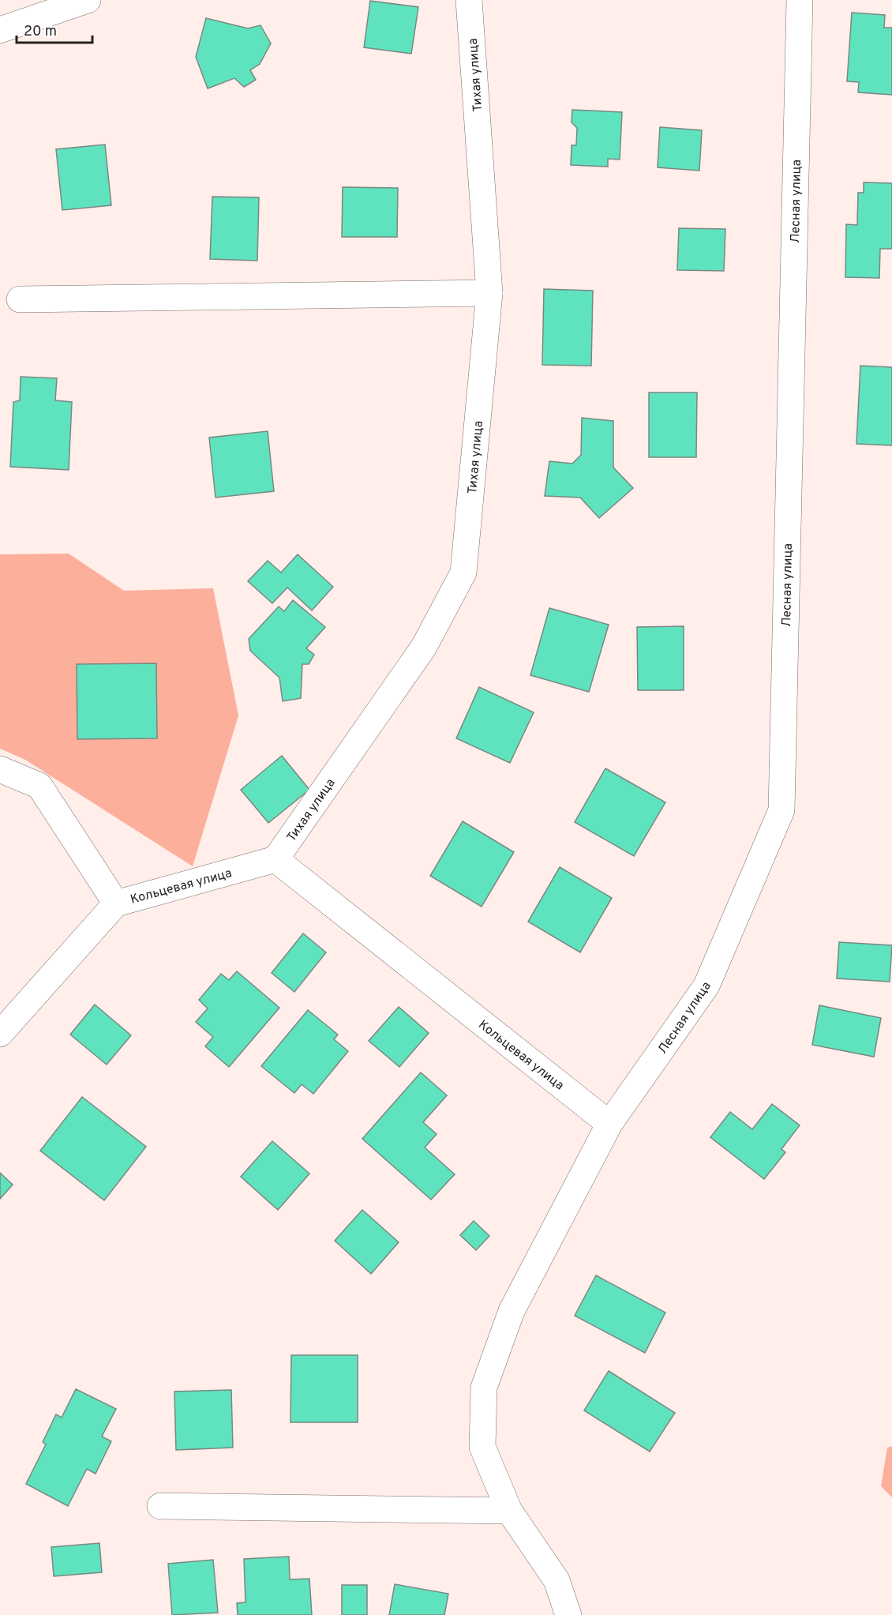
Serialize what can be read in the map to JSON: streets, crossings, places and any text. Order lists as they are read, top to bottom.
{
  "streets": {
    "street": ["Тихая улица", "Лесная улица", "Кольцевая улица"]
  },
  "crossings": [
    ["Тихая улица", "Кольцевая улица"],
    ["Лесная улица", "Кольцевая улица"]
  ],
  "scale_bar": "20 m"
}
